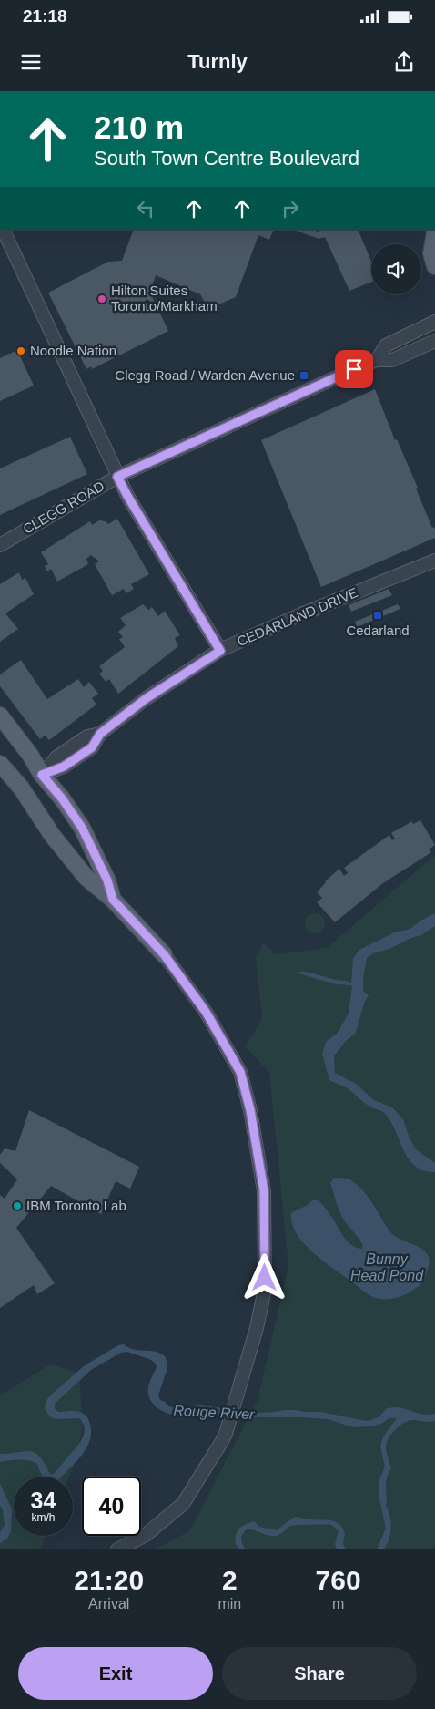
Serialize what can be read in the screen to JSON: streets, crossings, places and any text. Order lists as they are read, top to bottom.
{
  "streets": {
    "main road": ["CEDARLAND DRIVE"],
    "street": ["CLEGG ROAD"]
  },
  "water": ["Bunny Head Pond", "Rouge River"],
  "places": {
    "other": ["Hilton Suites Toronto/Markham", "Noodle Nation", "IBM Toronto Lab"],
    "transit": ["Clegg Road / Warden Avenue", "Cedarland"]
  },
  "page": {
    "status": "21:18",
    "header": "Turnly",
    "turn": ["210 m", "South Town Centre Boulevard"],
    "speed": "34 km/h",
    "limit": "40",
    "eta": [
      "21:20",
      "Arrival",
      "2",
      "min",
      "760",
      "m"
    ],
    "buttons": ["Exit", "Share"]
  }
}
